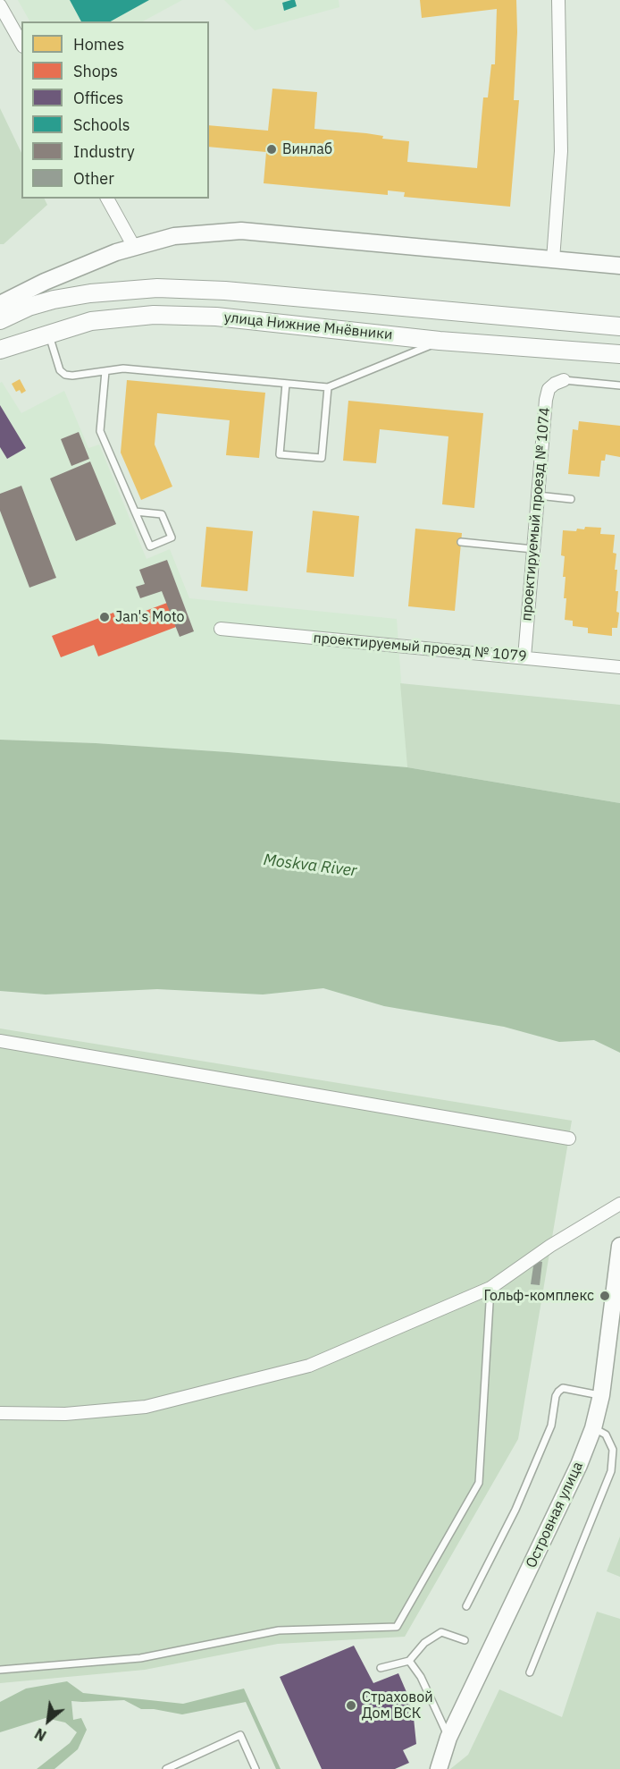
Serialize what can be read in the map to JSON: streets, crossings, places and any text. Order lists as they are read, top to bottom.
{
  "streets": {
    "main road": ["улица Нижние Мнёвники"],
    "street": ["проектируемый проезд № 1074", "проектируемый проезд № 1079", "Островная улица"]
  },
  "crossings": [
    ["проектируемый проезд № 1074", "проектируемый проезд № 1079"]
  ],
  "water": ["Moskva River"],
  "places": [
    "Винлаб",
    "Jan's Moto",
    "Гольф-комплекс",
    "Страховой Дом ВСК"
  ],
  "legend": [
    "Homes",
    "Shops",
    "Offices",
    "Schools",
    "Industry",
    "Other"
  ],
  "north": "bottom left"
}
